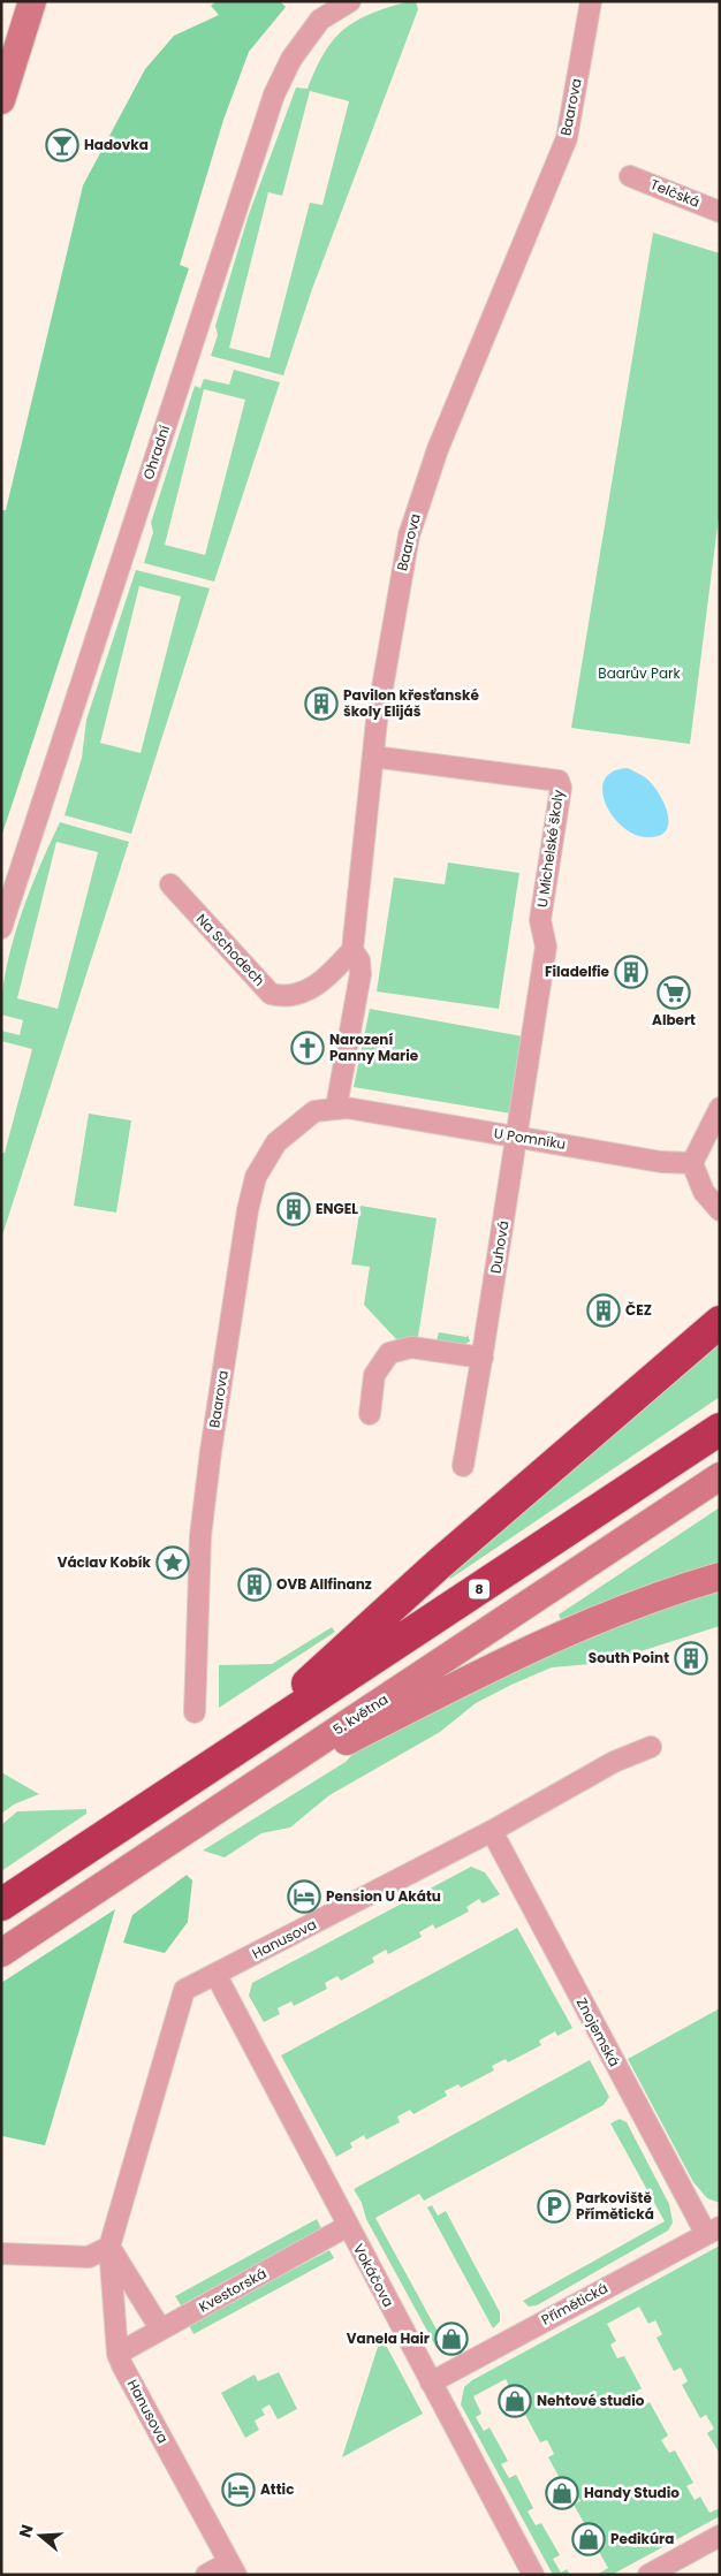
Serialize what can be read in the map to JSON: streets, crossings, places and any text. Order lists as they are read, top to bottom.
{
  "streets": {
    "highway": ["8"],
    "main road": ["5. května"],
    "street": [
      "Baarova",
      "Telčská",
      "Ohradní",
      "U Michelské školy",
      "Na Schodech",
      "U Pomníku",
      "Duhová",
      "Hanusova",
      "Znojemská",
      "Vokáčova",
      "Kvestorská",
      "Přímětická"
    ]
  },
  "crossings": [
    ["Baarova", "U Michelské školy"],
    ["Baarova", "Na Schodech"],
    ["Baarova", "U Pomníku"],
    ["U Michelské školy", "U Pomníku"],
    ["U Michelské školy", "Duhová"],
    ["U Pomníku", "Duhová"],
    ["Hanusova", "Znojemská"],
    ["Hanusova", "Vokáčova"],
    ["Hanusova", "Kvestorská"],
    ["Znojemská", "Přímětická"],
    ["Vokáčova", "Kvestorská"],
    ["Vokáčova", "Přímětická"]
  ],
  "parks": ["Baarův Park"],
  "places": {
    "bar": ["Hadovka"],
    "building": [
      "Pavilon křesťanské školy Elijáš",
      "Filadelfie",
      "ENGEL",
      "ČEZ",
      "OVB Allfinanz",
      "South Point"
    ],
    "supermarket": ["Albert"],
    "church": ["Narození Panny Marie"],
    "place": ["Václav Kobík"],
    "hotel": ["Pension U Akátu", "Attic"],
    "parking": ["Parkoviště Přímětická"],
    "shop": [
      "Vanela Hair",
      "Nehtové studio",
      "Handy Studio",
      "Pedikúra"
    ]
  },
  "north": "left"
}
